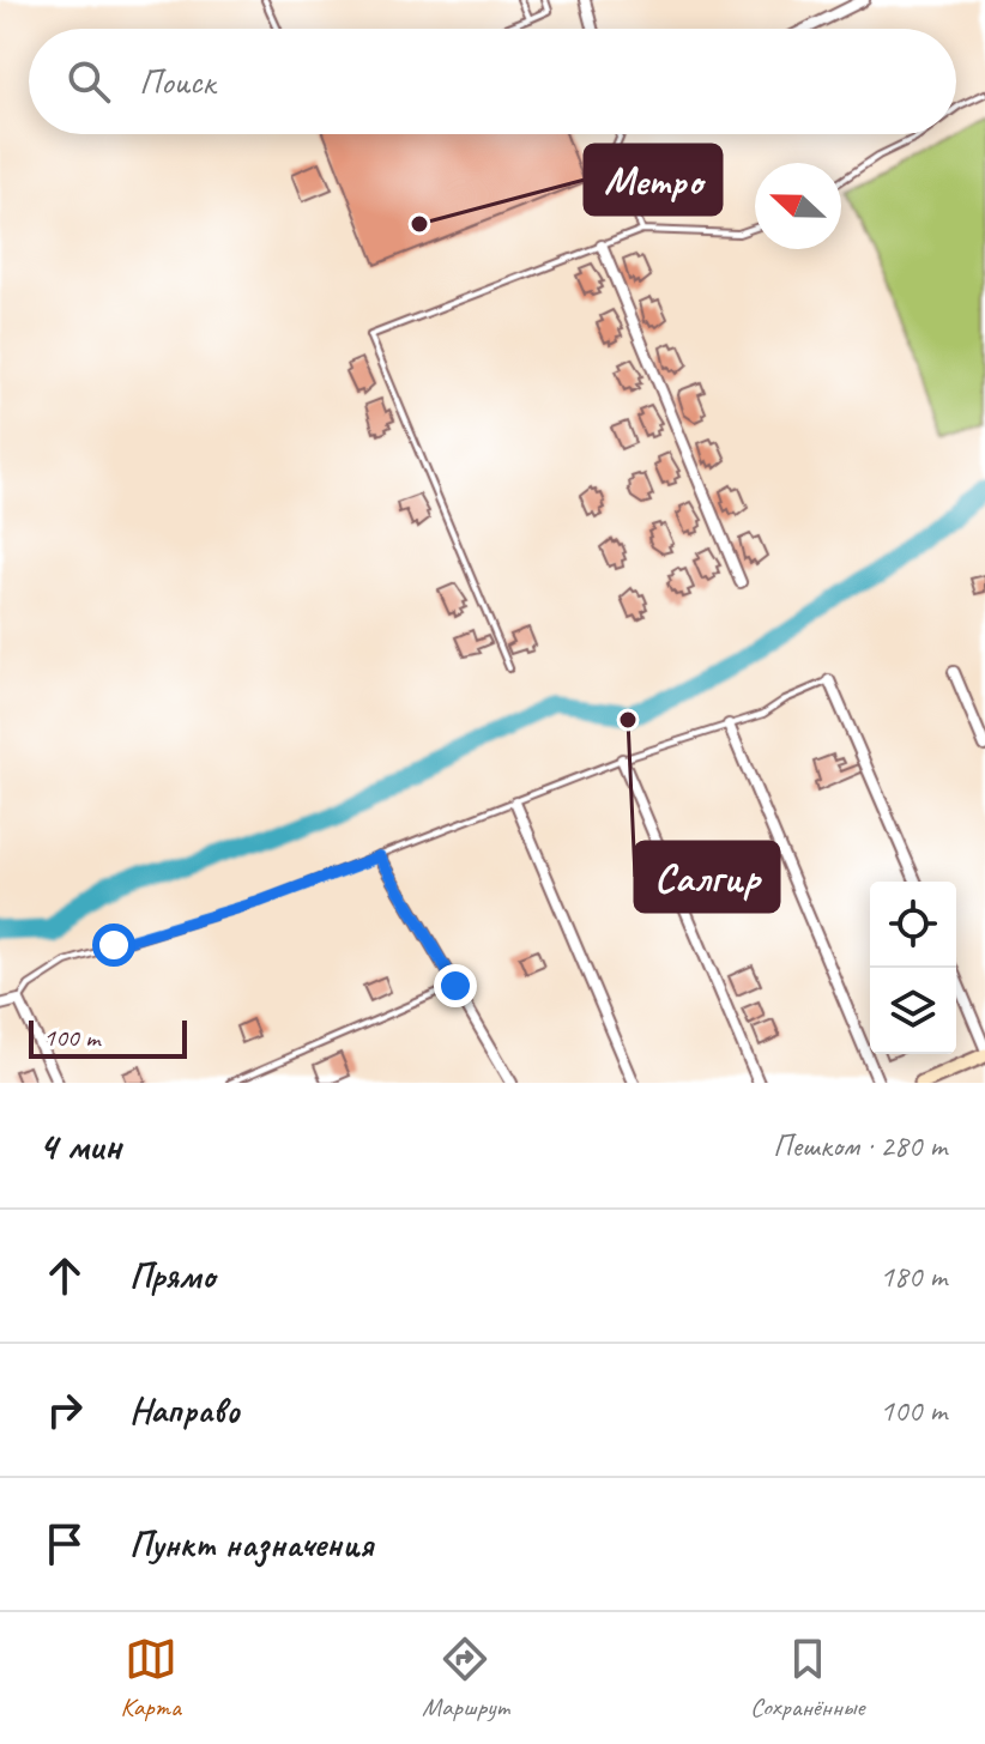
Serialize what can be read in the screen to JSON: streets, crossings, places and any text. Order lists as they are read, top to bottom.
{
  "places": ["Метро", "Салгир"],
  "scale_bar": "100 m",
  "north": "left",
  "page": {
    "search": "Поиск",
    "scale": "100 m",
    "heading": ["4 мин", "Пешком · 280 m"],
    "list": [
      ["Прямо", "180 m"],
      ["Направо", "100 m"],
      "Пункт назначения"
    ],
    "nav": ["Карта", "Маршрут", "Сохранённые"]
  }
}
